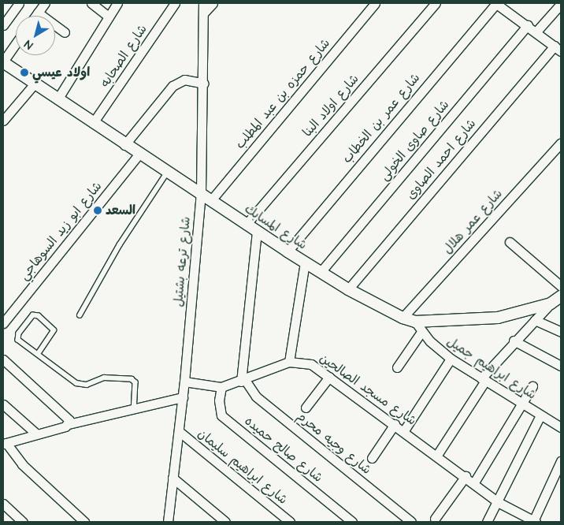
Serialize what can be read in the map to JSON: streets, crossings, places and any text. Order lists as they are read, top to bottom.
{
  "streets": {
    "street": [
      "شارع الصحابه",
      "شارع حمزه بن عبد المطلب",
      "شارع اولاد البنا",
      "شارع عمر بن الخطاب",
      "شارع صاوى الخولى",
      "شارع احمد الصاوى",
      "شارع عمر هلال",
      "شارع المسابك",
      "شارع ابو زيد السوهاجي",
      "شارع ترعه بشتيل",
      "شارع ابراهيم جميل",
      "شارع مسجد الصالحين",
      "شارع وجيه محرم",
      "شارع صالح حميده",
      "شارع ابراهيم سليمان"
    ]
  },
  "crossings": [
    ["شارع الصحابه", "شارع المسابك"],
    ["شارع حمزه بن عبد المطلب", "شارع المسابك"],
    ["شارع اولاد البنا", "شارع المسابك"],
    ["شارع عمر بن الخطاب", "شارع المسابك"],
    ["شارع صاوى الخولى", "شارع المسابك"],
    ["شارع احمد الصاوى", "شارع المسابك"],
    ["شارع عمر هلال", "شارع المسابك"],
    ["شارع المسابك", "شارع ابو زيد السوهاجي"],
    ["شارع المسابك", "شارع ترعه بشتيل"],
    ["شارع المسابك", "شارع ابراهيم جميل"],
    ["شارع ترعه بشتيل", "شارع مسجد الصالحين"],
    ["شارع ترعه بشتيل", "شارع ابراهيم سليمان"],
    ["شارع مسجد الصالحين", "شارع وجيه محرم"],
    ["شارع مسجد الصالحين", "شارع صالح حميده"]
  ],
  "places": ["اولاد عيسي", "السعد"],
  "north": "bottom left"
}
